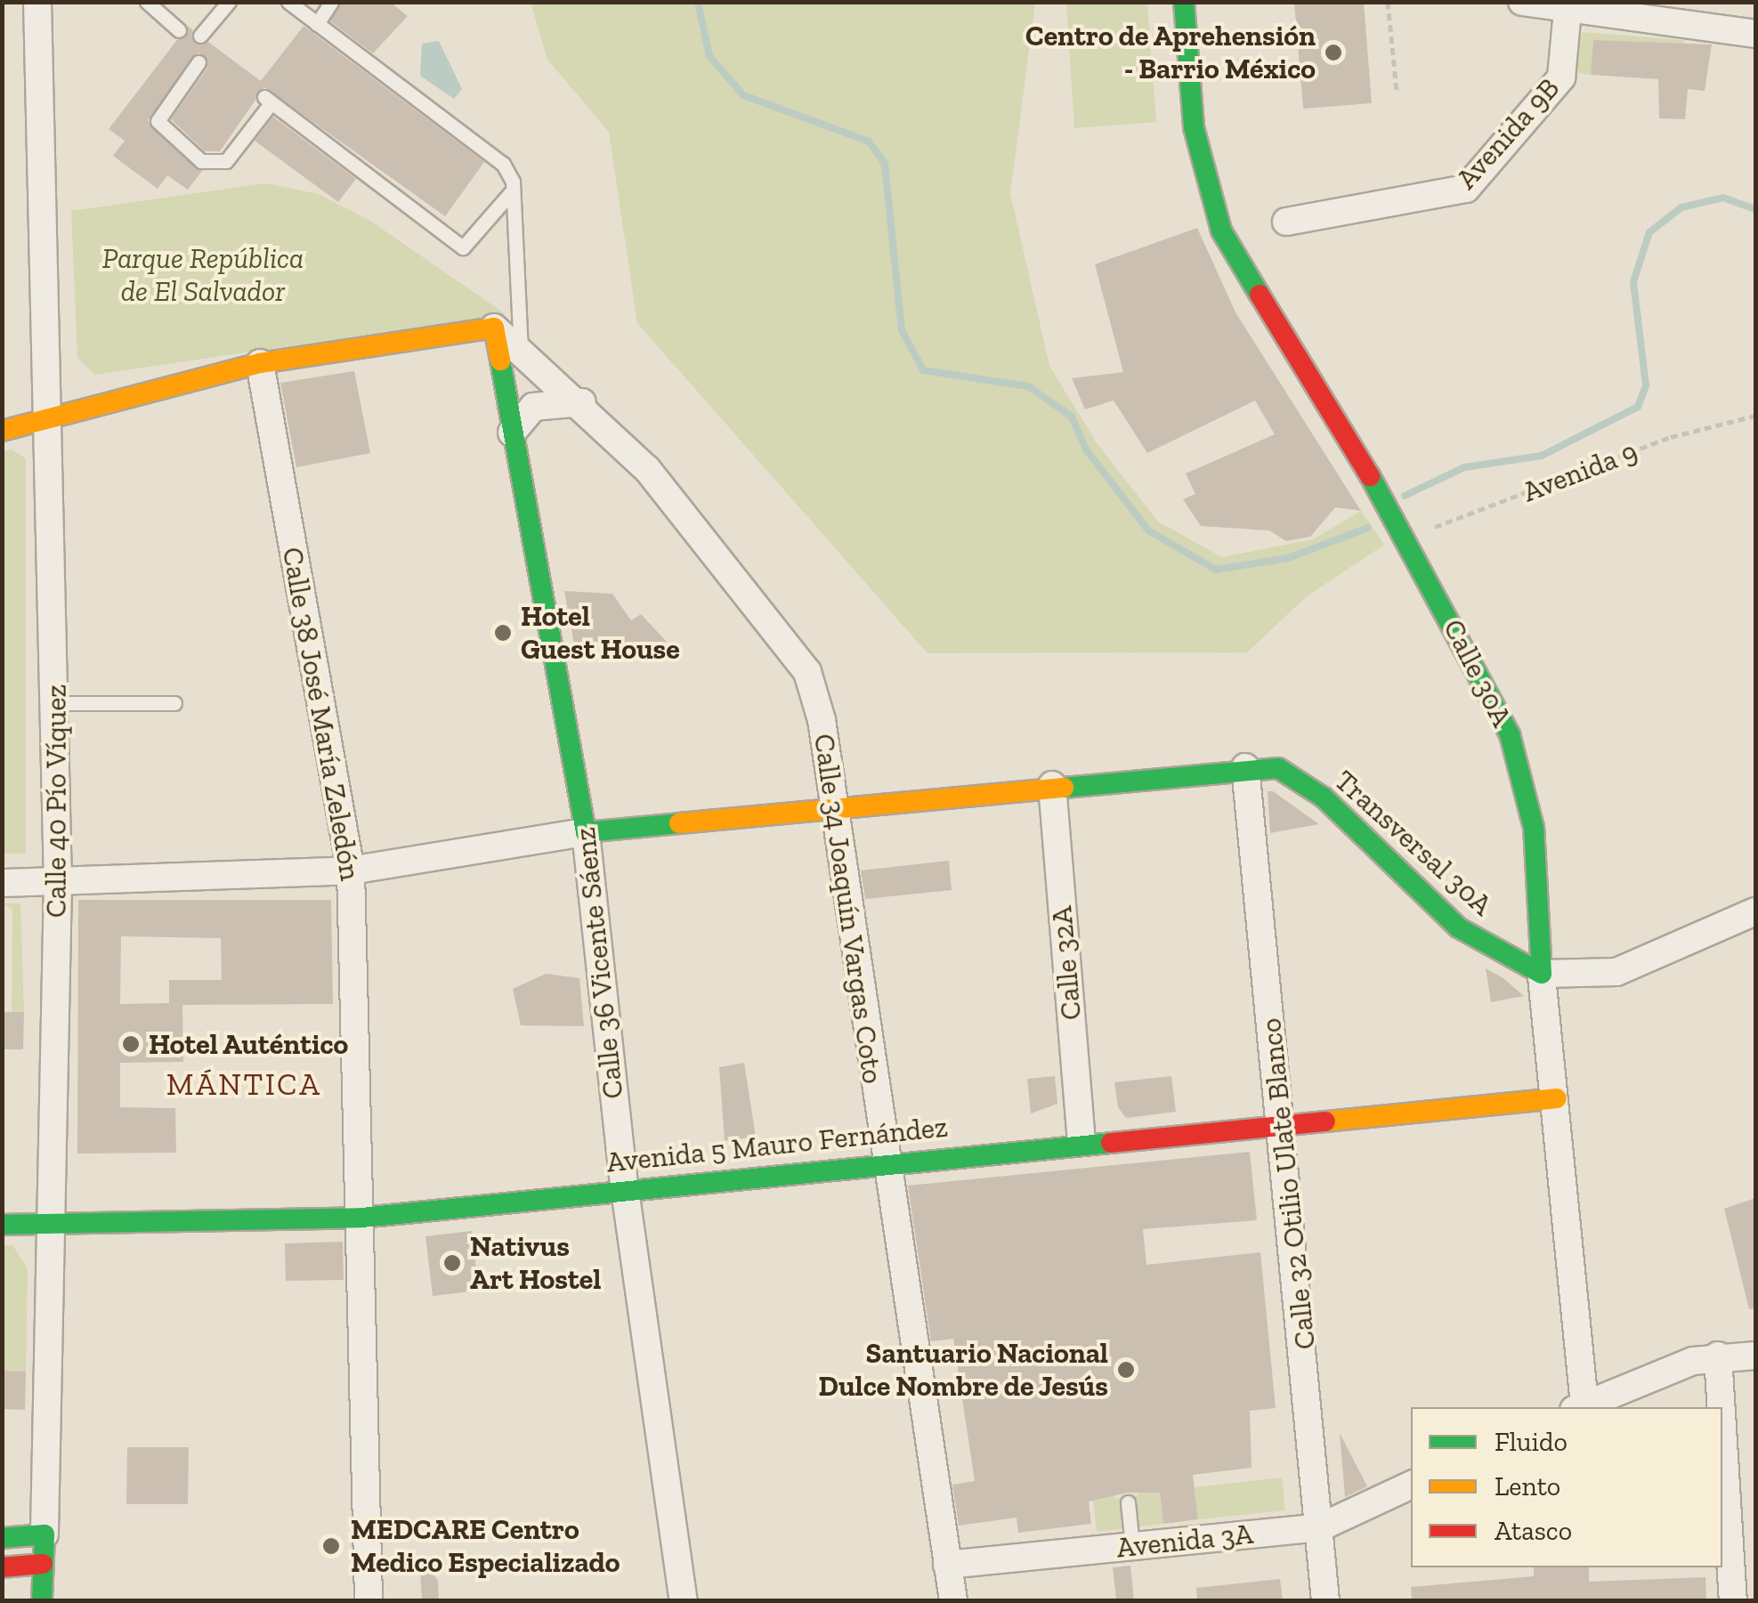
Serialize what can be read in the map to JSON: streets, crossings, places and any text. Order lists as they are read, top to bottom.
{
  "streets": {
    "street": [
      "Avenida 9B",
      "Calle 30A",
      "Calle 38 José María Zeledón",
      "Calle 40 Pío Víquez",
      "Transversal 30A",
      "Calle 34 Joaquín Vargas Coto",
      "Calle 36 Vicente Sáenz",
      "Calle 32A",
      "Avenida 5 Mauro Fernández",
      "Calle 32 Otilio Ulate Blanco",
      "Avenida 3A"
    ],
    "path": ["Avenida 9"]
  },
  "crossings": [
    ["Avenida 9", "Calle 30A"],
    ["Calle 30A", "Transversal 30A"],
    ["Calle 30A", "Avenida 5 Mauro Fernández"],
    ["Calle 38 José María Zeledón", "Avenida 5 Mauro Fernández"],
    ["Calle 40 Pío Víquez", "Avenida 5 Mauro Fernández"],
    ["Transversal 30A", "Calle 34 Joaquín Vargas Coto"],
    ["Transversal 30A", "Calle 36 Vicente Sáenz"],
    ["Transversal 30A", "Calle 32A"],
    ["Transversal 30A", "Calle 32 Otilio Ulate Blanco"],
    ["Calle 34 Joaquín Vargas Coto", "Calle 36 Vicente Sáenz"],
    ["Calle 34 Joaquín Vargas Coto", "Avenida 5 Mauro Fernández"],
    ["Calle 34 Joaquín Vargas Coto", "Avenida 3A"],
    ["Calle 36 Vicente Sáenz", "Avenida 5 Mauro Fernández"],
    ["Calle 32A", "Avenida 5 Mauro Fernández"],
    ["Avenida 5 Mauro Fernández", "Calle 32 Otilio Ulate Blanco"],
    ["Calle 32 Otilio Ulate Blanco", "Avenida 3A"]
  ],
  "districts": ["MÁNTICA"],
  "parks": ["Parque República de El Salvador"],
  "places": [
    "Centro de Aprehensión - Barrio México",
    "Hotel Guest House",
    "Hotel Auténtico",
    "Nativus Art Hostel",
    "Santuario Nacional Dulce Nombre de Jesús",
    "MEDCARE Centro Medico Especializado"
  ],
  "legend": ["Fluido", "Lento", "Atasco"]
}
